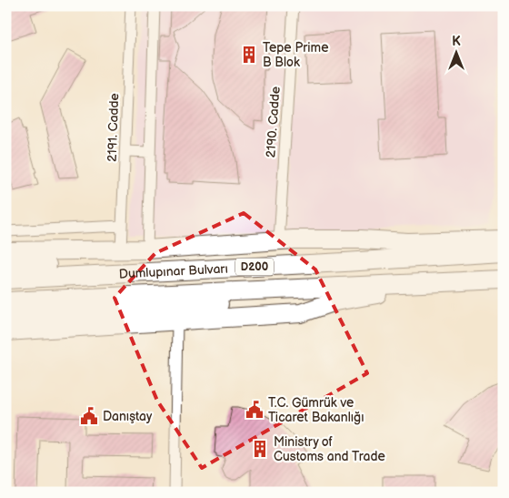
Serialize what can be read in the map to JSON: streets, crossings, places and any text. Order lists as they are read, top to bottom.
{
  "streets": {
    "highway": ["D200", "Dumlupınar Bulvarı"],
    "street": ["2190. Cadde", "2191. Cadde"]
  },
  "crossings": [
    ["2190. Cadde", "Dumlupınar Bulvarı"],
    ["2191. Cadde", "Dumlupınar Bulvarı"]
  ],
  "places": {
    "building": ["Tepe Prime B Blok", "Ministry of Customs and Trade"],
    "public building": ["T.C. Gümrük ve Ticaret Bakanlığı", "Danıştay"]
  },
  "north": "top"
}
